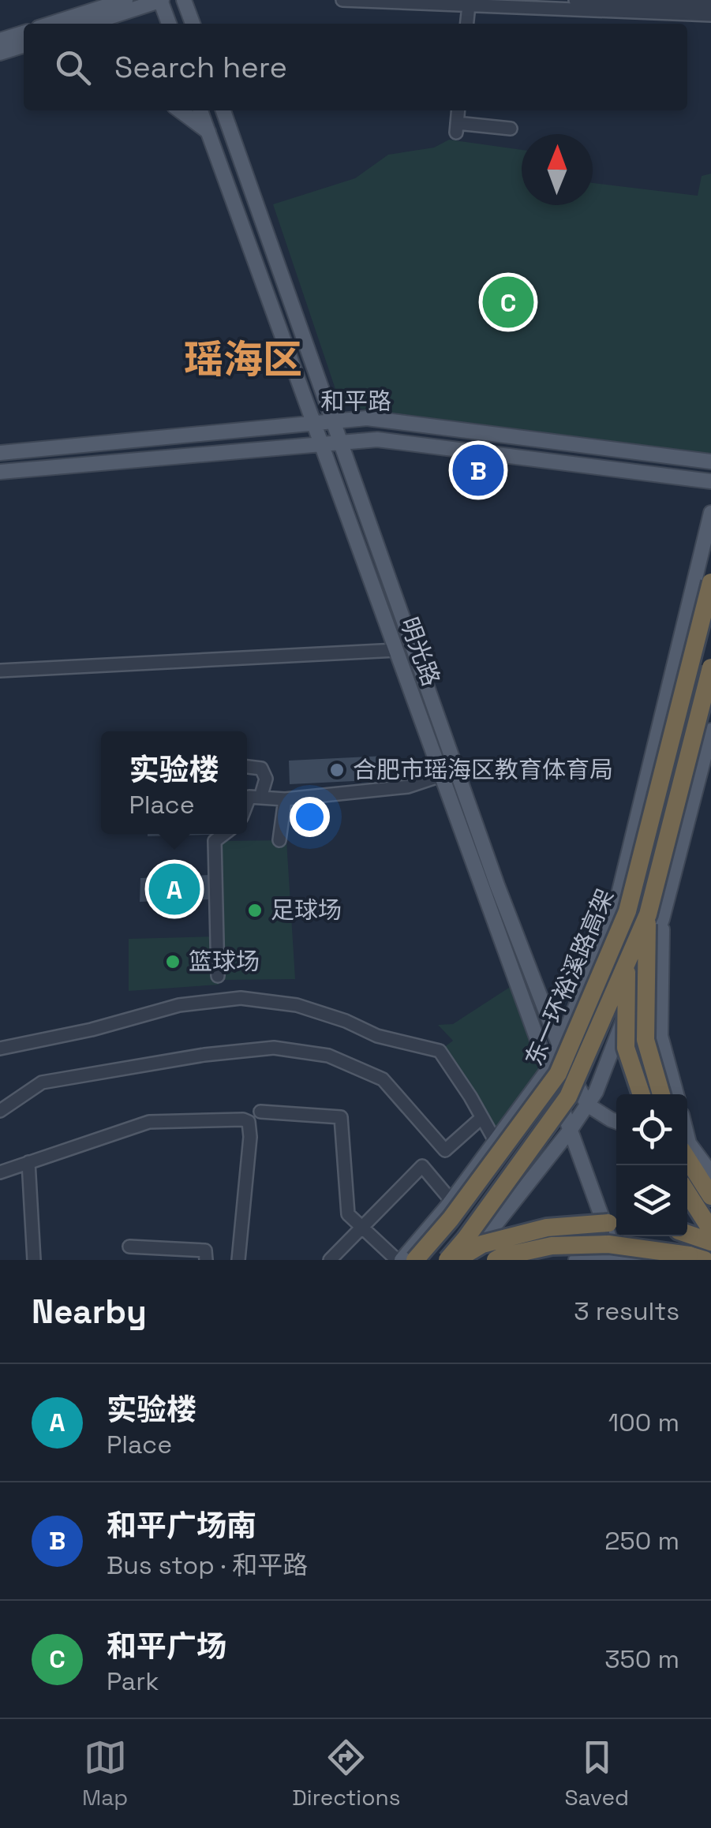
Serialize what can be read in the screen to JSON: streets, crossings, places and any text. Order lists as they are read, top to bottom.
{
  "streets": {
    "highway": ["东一环裕溪路高架"],
    "main road": ["和平路", "明光路"]
  },
  "crossings": [
    ["和平路", "明光路"]
  ],
  "districts": ["瑶海区"],
  "places": ["合肥市瑶海区教育体育局", "足球场", "篮球场"],
  "north": "top",
  "page": {
    "search": "Search here",
    "pins": ["C", "B", "A"],
    "popup": ["实验楼", "Place"],
    "heading": ["Nearby", "3 results"],
    "list": [
      {
        "mark": "A",
        "name": "实验楼",
        "note": "Place",
        "value": "100 m"
      },
      {
        "mark": "B",
        "name": "和平广场南",
        "note": "Bus stop · 和平路",
        "value": "250 m"
      },
      {
        "mark": "C",
        "name": "和平广场",
        "note": "Park",
        "value": "350 m"
      }
    ],
    "nav": ["Map", "Directions", "Saved"]
  }
}
